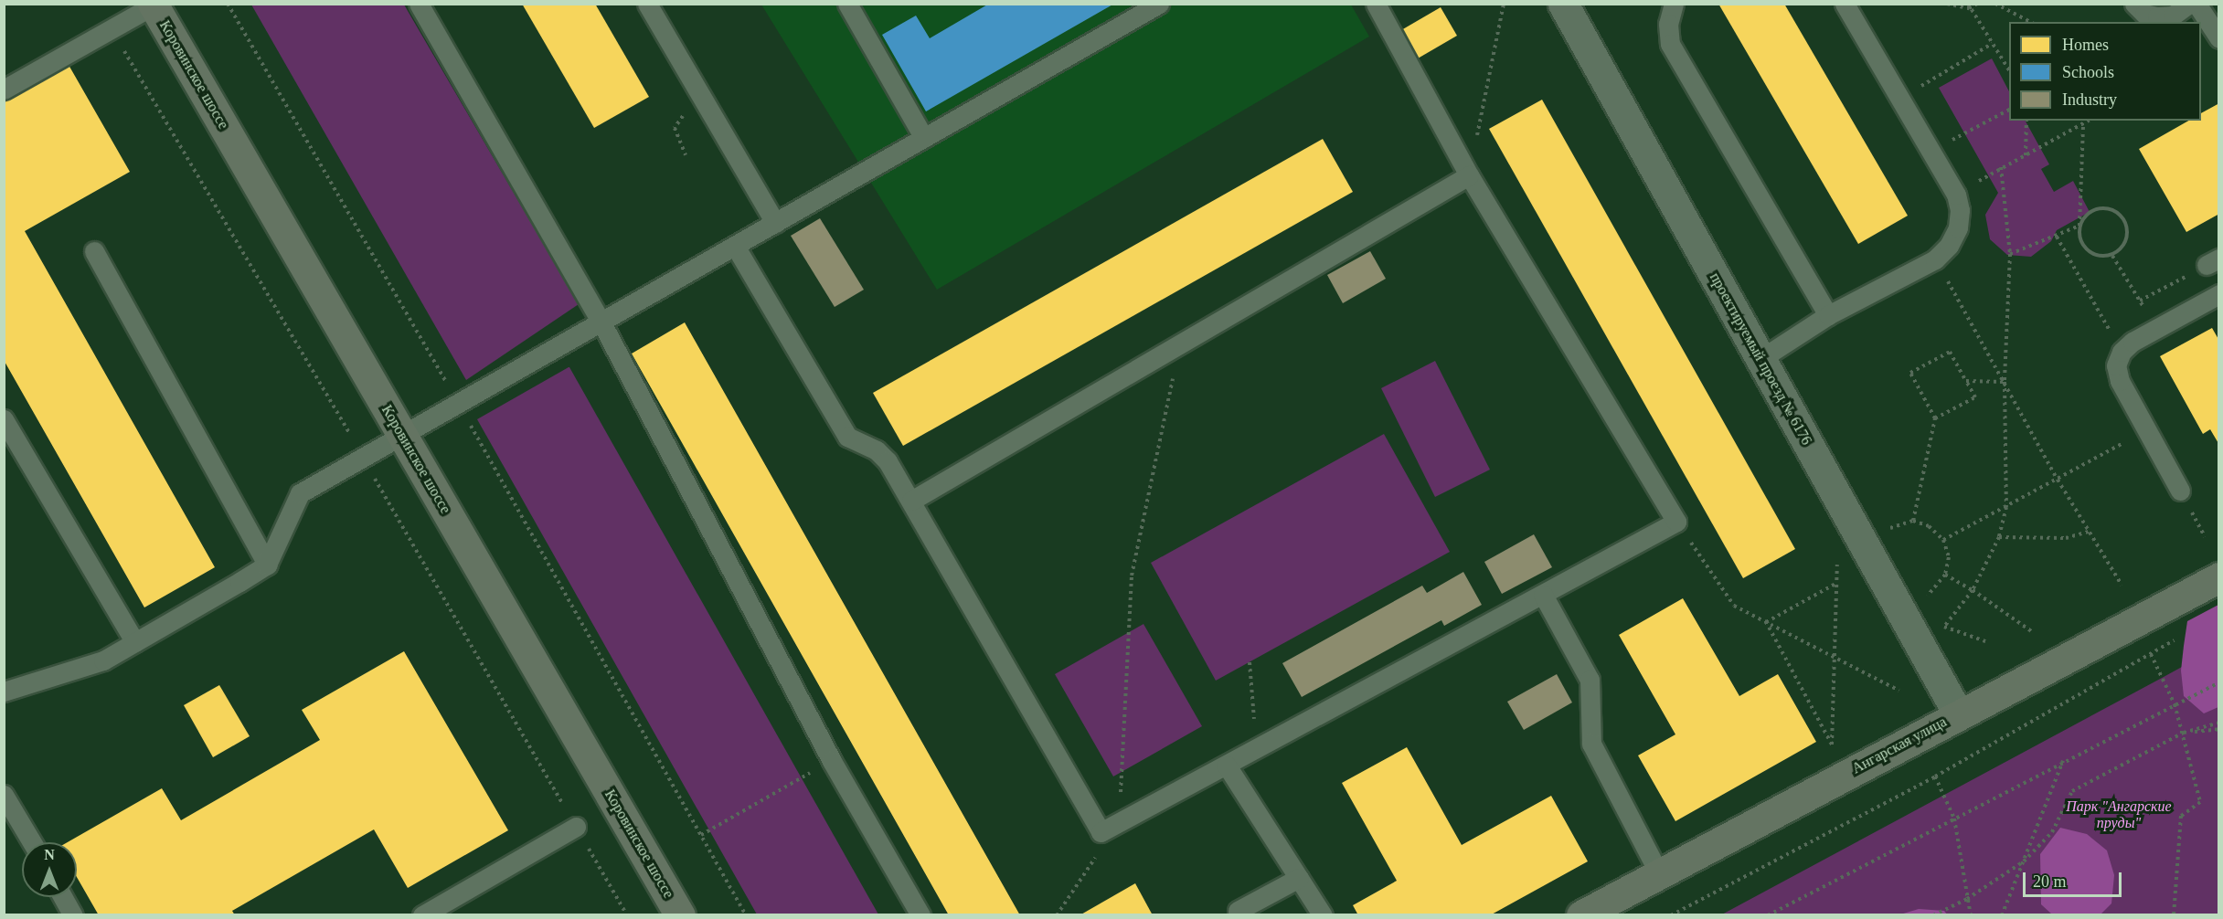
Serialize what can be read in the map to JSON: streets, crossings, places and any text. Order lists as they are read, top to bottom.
{
  "streets": {
    "main road": ["Коровинское шоссе", "Ангарская улица"],
    "street": ["проектируемый проезд № 6176"]
  },
  "crossings": [
    ["проектируемый проезд № 6176", "Ангарская улица"]
  ],
  "parks": ["Парк \"Ангарские пруды\""],
  "legend": ["Homes", "Schools", "Industry"],
  "scale_bar": "20 m",
  "north": "top"
}
